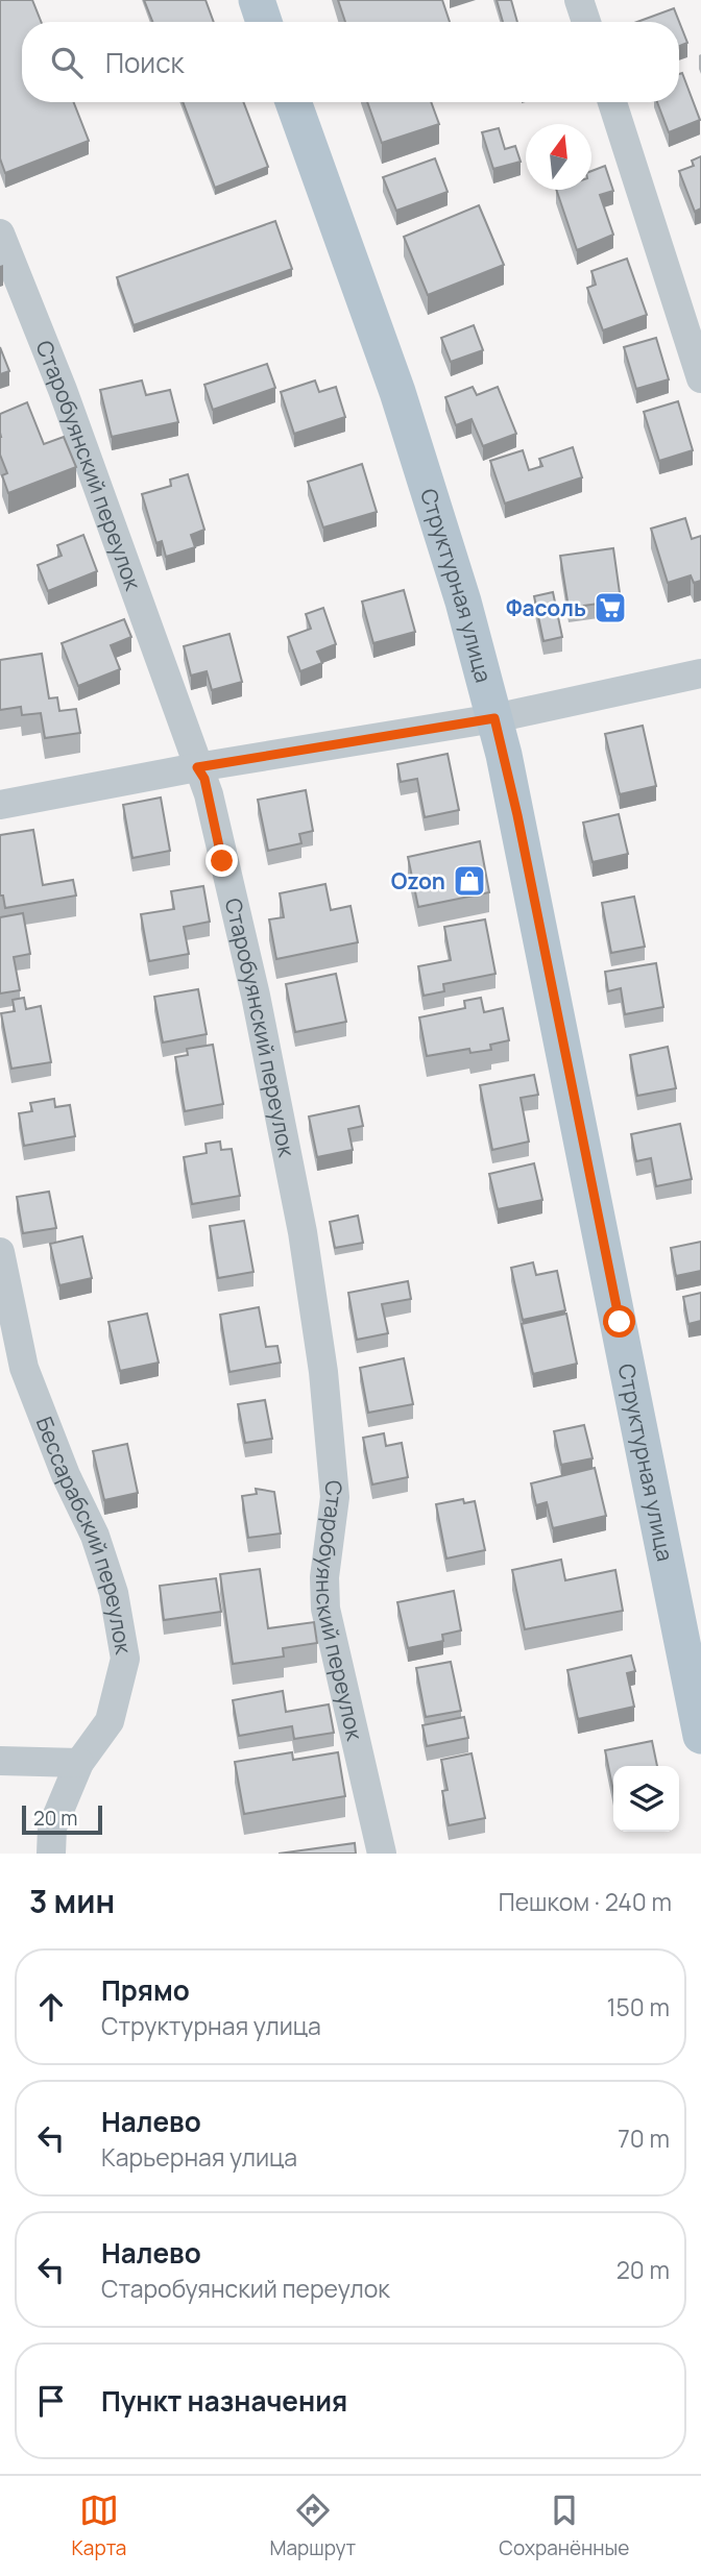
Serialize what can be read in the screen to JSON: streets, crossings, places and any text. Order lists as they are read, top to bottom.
{
  "streets": {
    "main road": ["Структурная улица"],
    "street": ["Старобуянский переулок", "Бессарабский переулок"]
  },
  "places": {
    "supermarket": ["Фасоль"],
    "shop": ["Ozon"]
  },
  "scale_bar": "20 m",
  "north": "top",
  "page": {
    "search": "Поиск",
    "scale": "20 m",
    "heading": ["3 мин", "Пешком · 240 m"],
    "list": [
      ["Прямо", "Структурная улица", "150 m"],
      ["Налево", "Карьерная улица", "70 m"],
      ["Налево", "Старобуянский переулок", "20 m"],
      "Пункт назначения"
    ],
    "nav": ["Карта", "Маршрут", "Сохранённые"]
  }
}
